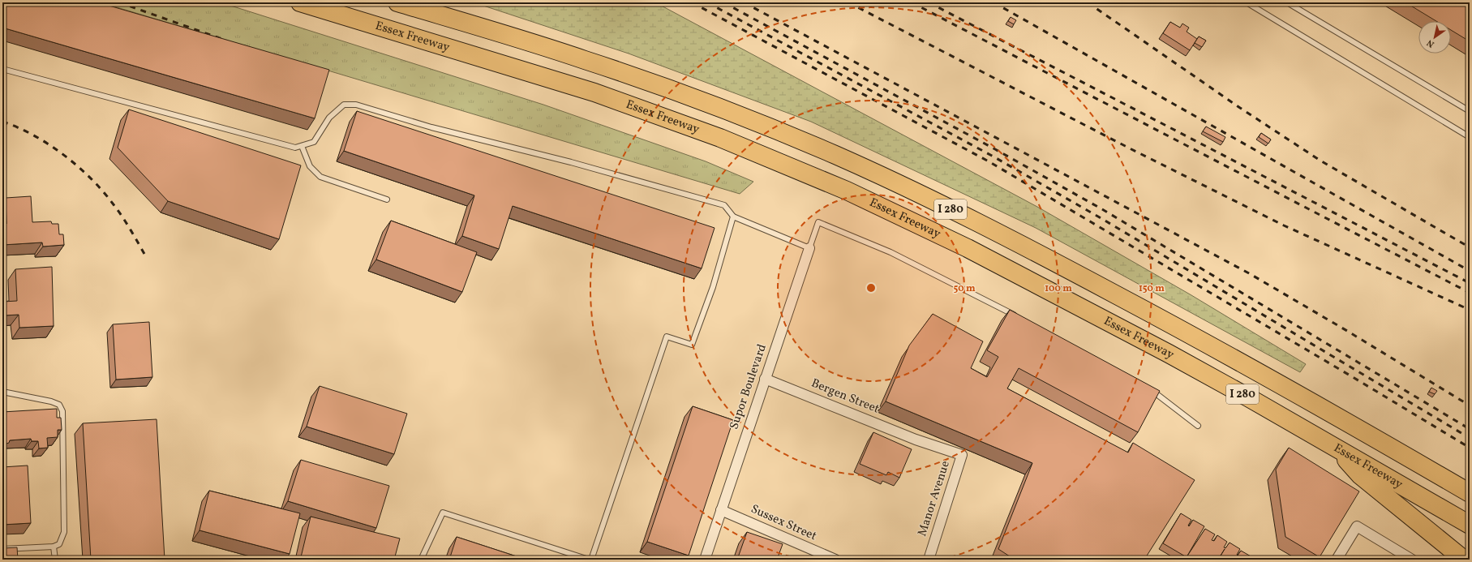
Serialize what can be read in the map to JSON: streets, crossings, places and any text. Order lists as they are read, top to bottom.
{
  "streets": {
    "highway": ["Essex Freeway", "I 280"],
    "street": [
      "Supor Boulevard",
      "Bergen Street",
      "Manor Avenue",
      "Sussex Street"
    ]
  },
  "crossings": [
    ["Supor Boulevard", "Bergen Street"],
    ["Supor Boulevard", "Sussex Street"],
    ["Bergen Street", "Manor Avenue"]
  ],
  "north": "bottom left",
  "rings": ["50 m", "100 m", "150 m"]
}
